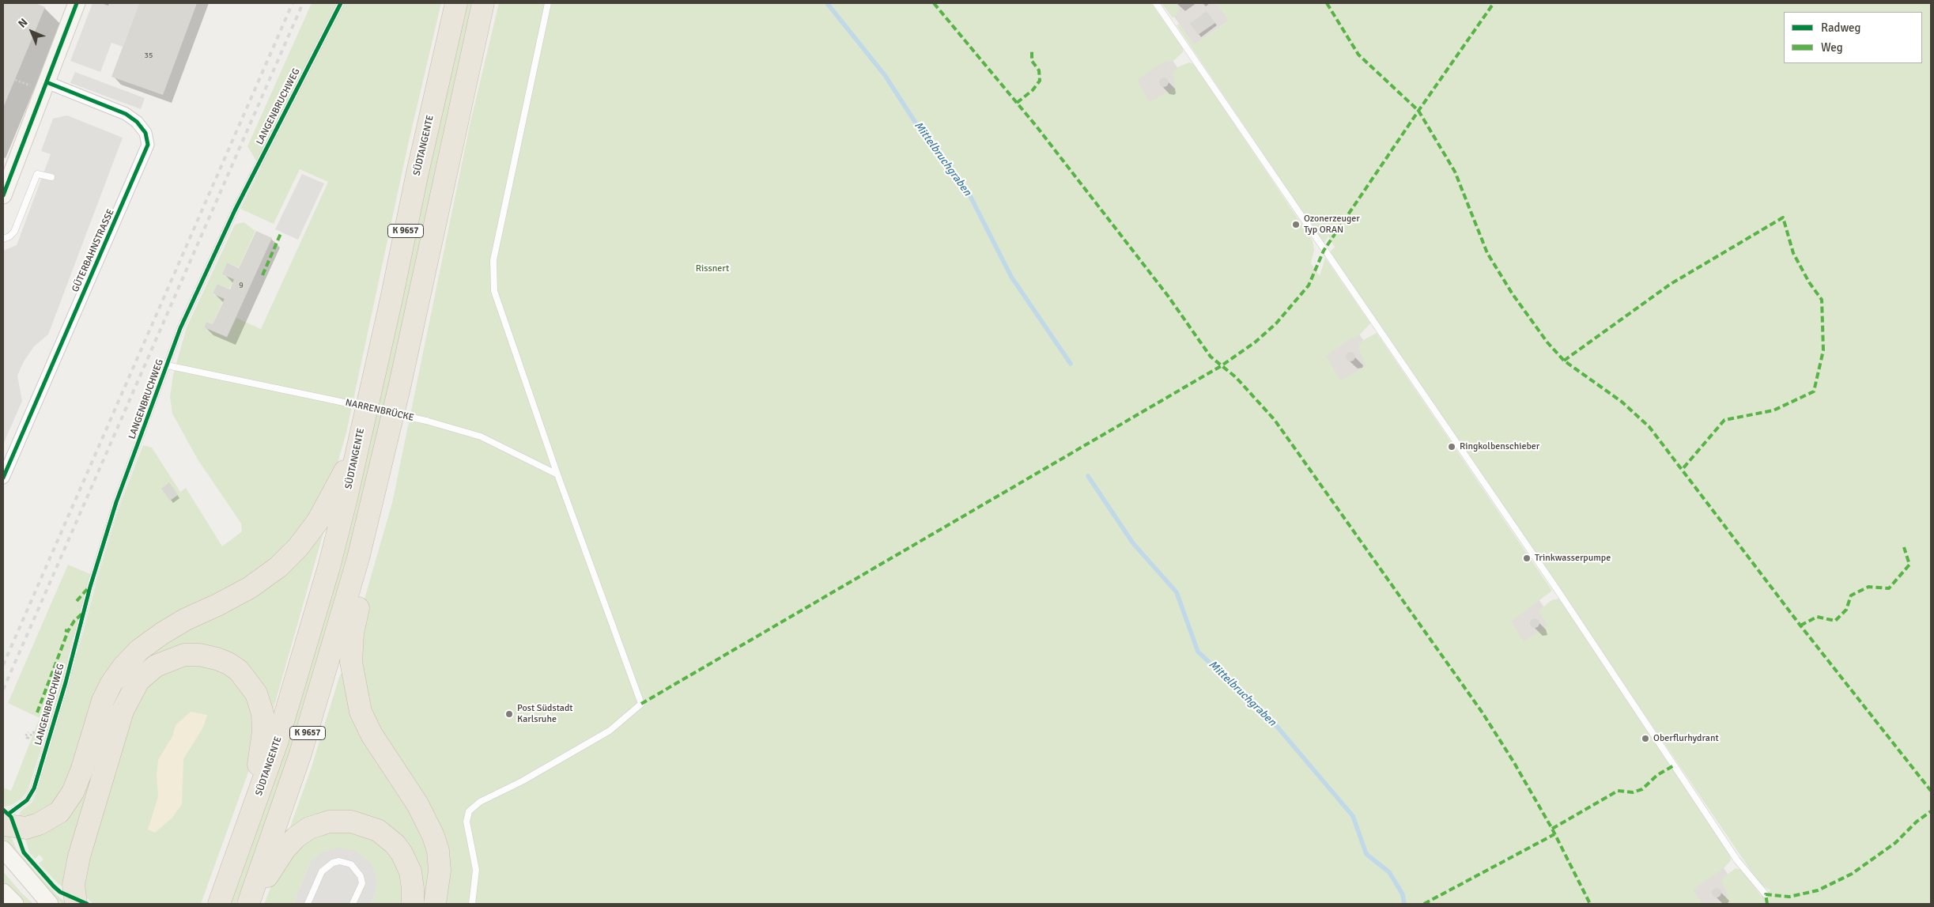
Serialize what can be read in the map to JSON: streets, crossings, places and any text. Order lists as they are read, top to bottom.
{
  "streets": {
    "highway": ["SÜDTANGENTE", "K 9657"],
    "street": ["GÜTERBAHNSTRASSE"],
    "lane": ["LANGENBRUCHWEG", "NARRENBRÜCKE"]
  },
  "crossings": [
    ["LANGENBRUCHWEG", "NARRENBRÜCKE"]
  ],
  "water": ["Mittelbruchgraben"],
  "parks": ["Rissnert"],
  "places": [
    "Ozonerzeuger Typ ORAN",
    "Ringkolbenschieber",
    "Trinkwasserpumpe",
    "Post Südstadt Karlsruhe",
    "Oberflurhydrant"
  ],
  "house_numbers": ["35", "9"],
  "legend": ["Radweg", "Weg"],
  "north": "top left"
}
